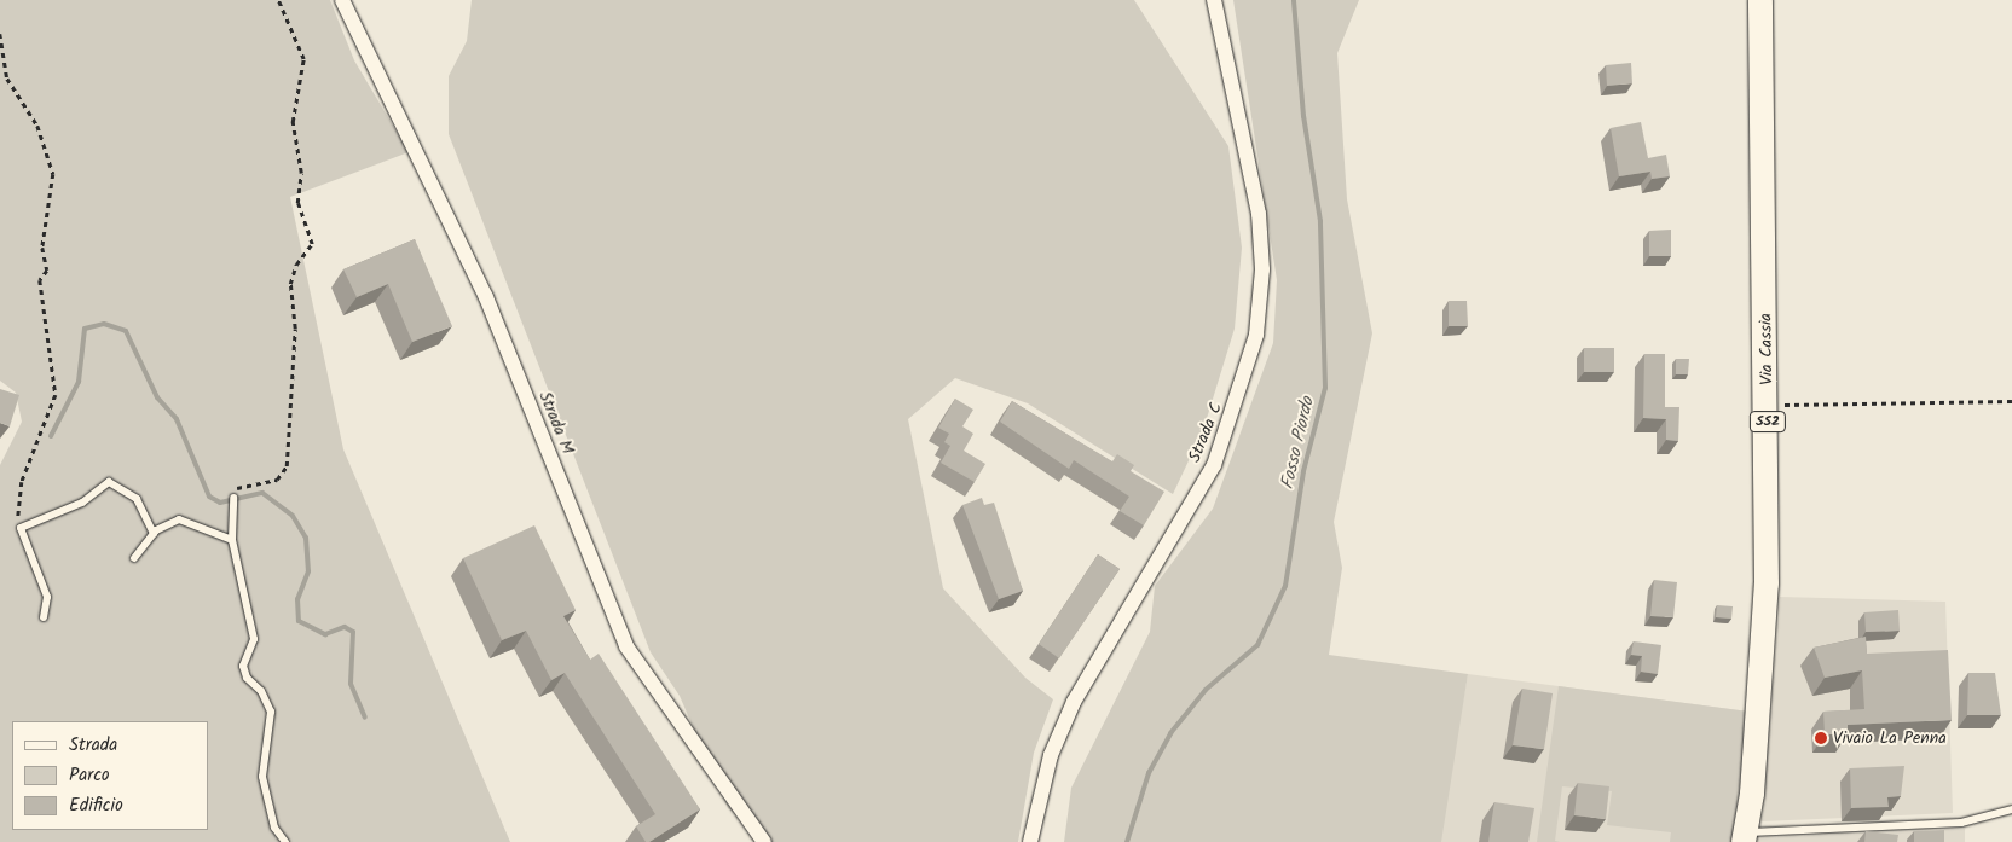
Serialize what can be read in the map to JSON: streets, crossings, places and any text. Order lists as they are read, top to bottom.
{
  "streets": {
    "main road": ["Via Cassia", "SS2"],
    "street": ["Strada M", "Strada C"]
  },
  "water": ["Fosso Piordo"],
  "places": ["Vivaio La Penna"],
  "legend": ["Strada", "Parco", "Edificio"]
}
